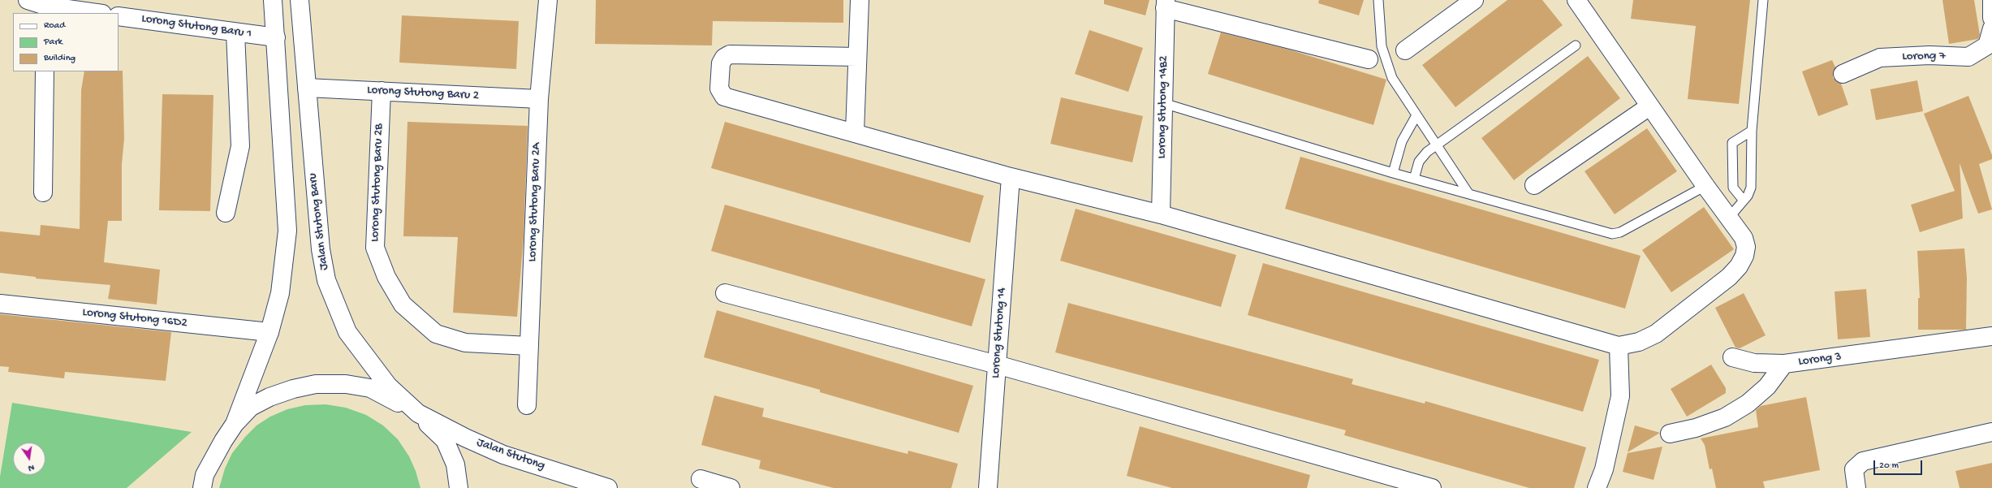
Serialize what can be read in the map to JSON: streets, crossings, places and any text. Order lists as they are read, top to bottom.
{
  "streets": {
    "street": [
      "Lorong Stutong Baru 1",
      "Lorong 7",
      "Lorong Stutong Baru 2",
      "Lorong Stutong 14B2",
      "Lorong Stutong Baru 2B",
      "Lorong Stutong Baru 2A",
      "Jalan Stutong Baru",
      "Lorong Stutong 16D2",
      "Lorong Stutong 14",
      "Lorong 3",
      "Jalan Stutong"
    ]
  },
  "crossings": [
    ["Lorong Stutong Baru 2", "Lorong Stutong Baru 2B"],
    ["Lorong Stutong Baru 2", "Lorong Stutong Baru 2A"],
    ["Lorong Stutong Baru 2", "Jalan Stutong Baru"],
    ["Lorong Stutong Baru 2B", "Lorong Stutong Baru 2A"],
    ["Jalan Stutong Baru", "Jalan Stutong"]
  ],
  "legend": ["Road", "Park", "Building"],
  "scale_bar": "20 m",
  "north": "bottom"
}
